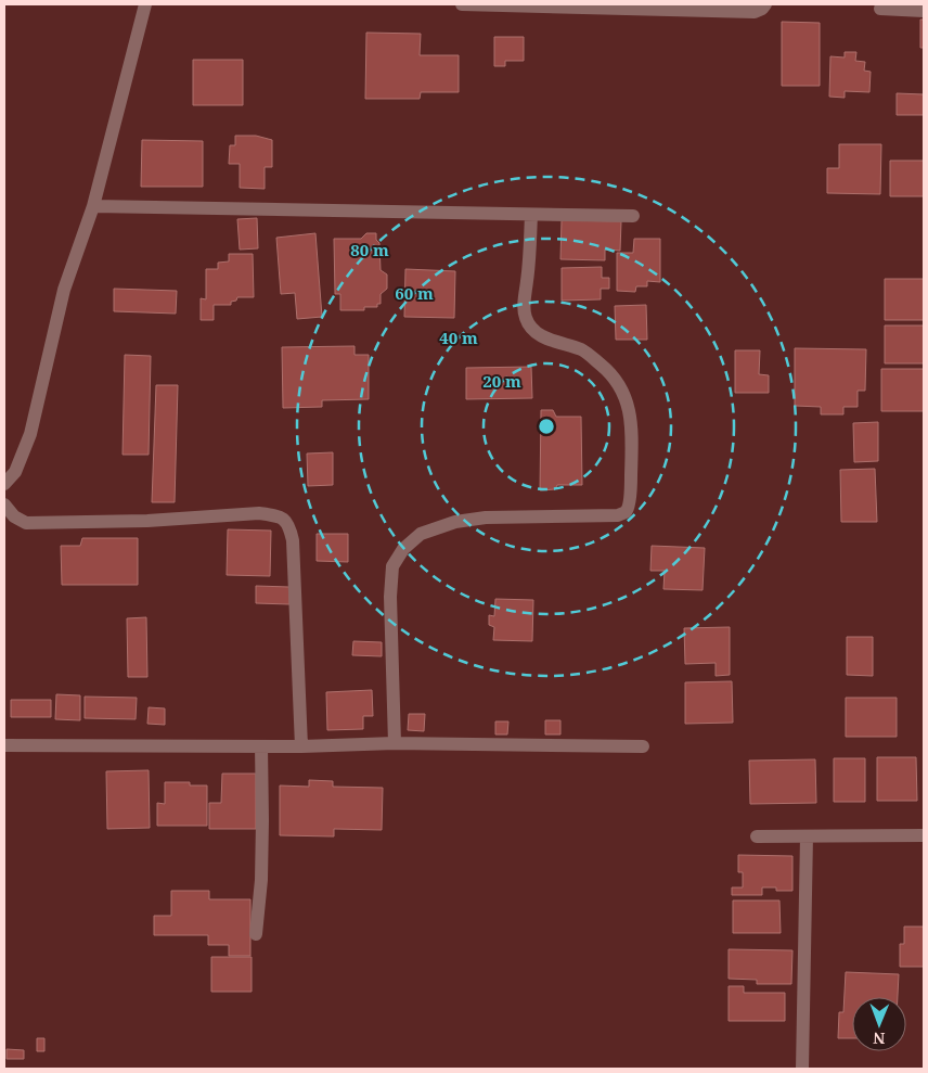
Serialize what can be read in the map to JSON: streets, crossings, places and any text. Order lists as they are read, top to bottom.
{
  "north": "bottom",
  "rings": [
    "80 m",
    "60 m",
    "40 m",
    "20 m"
  ]
}
